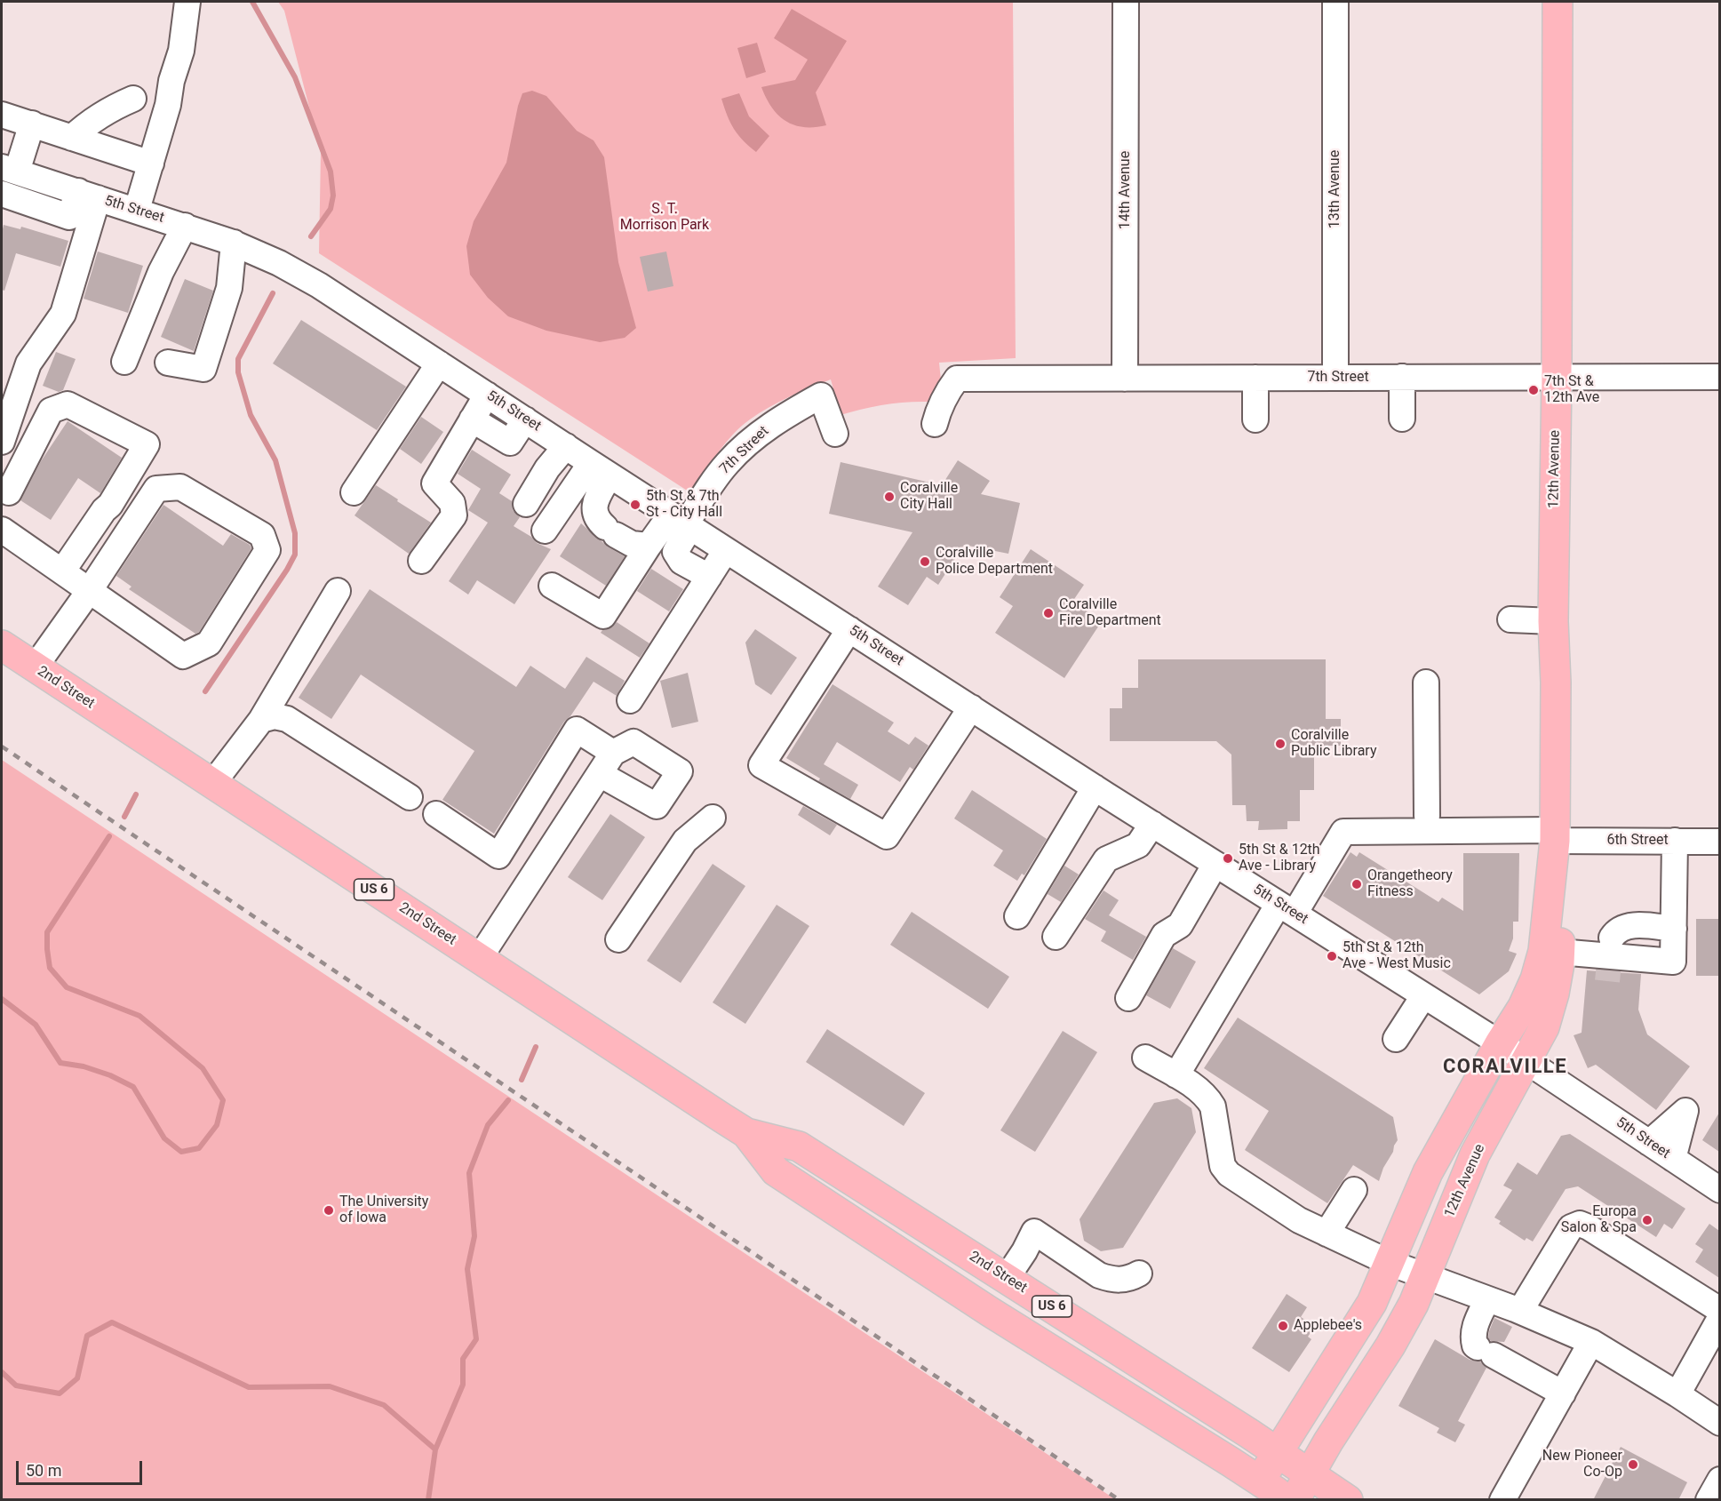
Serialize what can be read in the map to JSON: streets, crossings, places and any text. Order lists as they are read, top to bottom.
{
  "streets": {
    "main road": ["12th Avenue", "2nd Street", "US 6"],
    "street": [
      "13th Avenue",
      "14th Avenue",
      "5th Street",
      "7th Street",
      "6th Street"
    ]
  },
  "crossings": [
    ["13th Avenue", "7th Street"],
    ["14th Avenue", "7th Street"],
    ["5th Street", "7th Street"],
    ["5th Street", "12th Avenue"],
    ["5th Street", "6th Street"],
    ["7th Street", "12th Avenue"],
    ["12th Avenue", "2nd Street"],
    ["12th Avenue", "6th Street"]
  ],
  "districts": ["CORALVILLE"],
  "parks": ["S. T. Morrison Park"],
  "places": [
    "7th St & 12th Ave",
    "Coralville City Hall",
    "5th St & 7th St - City Hall",
    "Coralville Police Department",
    "Coralville Fire Department",
    "Coralville Public Library",
    "5th St & 12th Ave - Library",
    "Orangetheory Fitness",
    "5th St & 12th Ave - West Music",
    "The University of Iowa",
    "Europa Salon & Spa",
    "Applebee's",
    "New Pioneer Co-Op"
  ],
  "scale_bar": "50 m"
}
